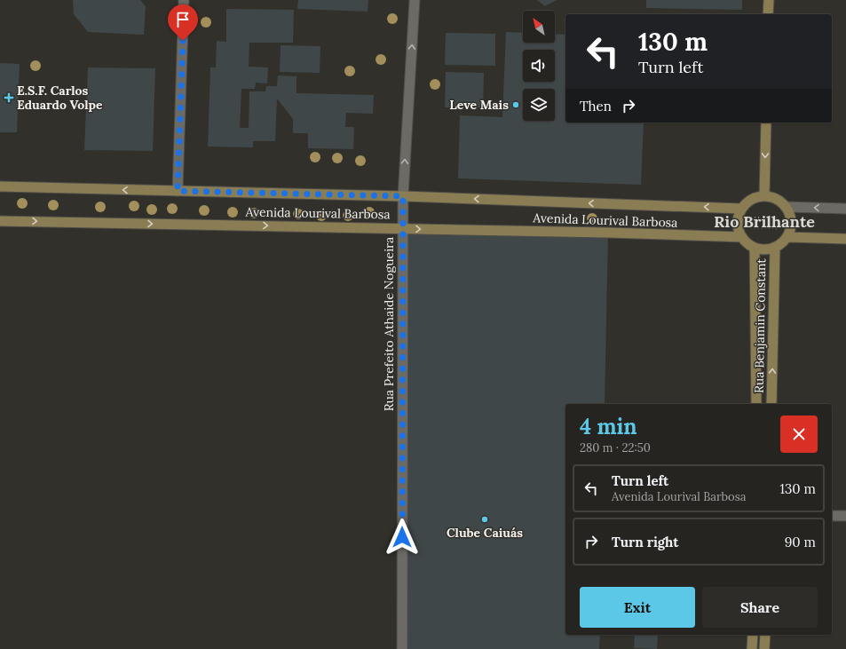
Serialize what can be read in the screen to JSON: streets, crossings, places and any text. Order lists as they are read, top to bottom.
{
  "streets": {
    "main road": ["Avenida Lourival Barbosa", "Rua Benjamin Constant"],
    "street": ["Rua Prefeito Athaide Nogueira"]
  },
  "crossings": [
    ["Avenida Lourival Barbosa", "Rua Prefeito Athaide Nogueira"],
    ["Avenida Lourival Barbosa", "Rua Benjamin Constant"]
  ],
  "districts": ["Rio Brilhante"],
  "places": {
    "health": ["E.S.F. Carlos Eduardo Volpe"],
    "other": ["Leve Mais", "Clube Caiuás"]
  },
  "north": "top left",
  "page": {
    "turn": ["130 m", "Turn left"],
    "then": "Then",
    "heading": ["4 min", "280 m · 22:50"],
    "list": [
      {
        "name": "Turn left",
        "note": "Avenida Lourival Barbosa",
        "value": "130 m"
      },
      {
        "name": "Turn right",
        "value": "90 m"
      }
    ],
    "buttons": ["Exit", "Share"]
  }
}
